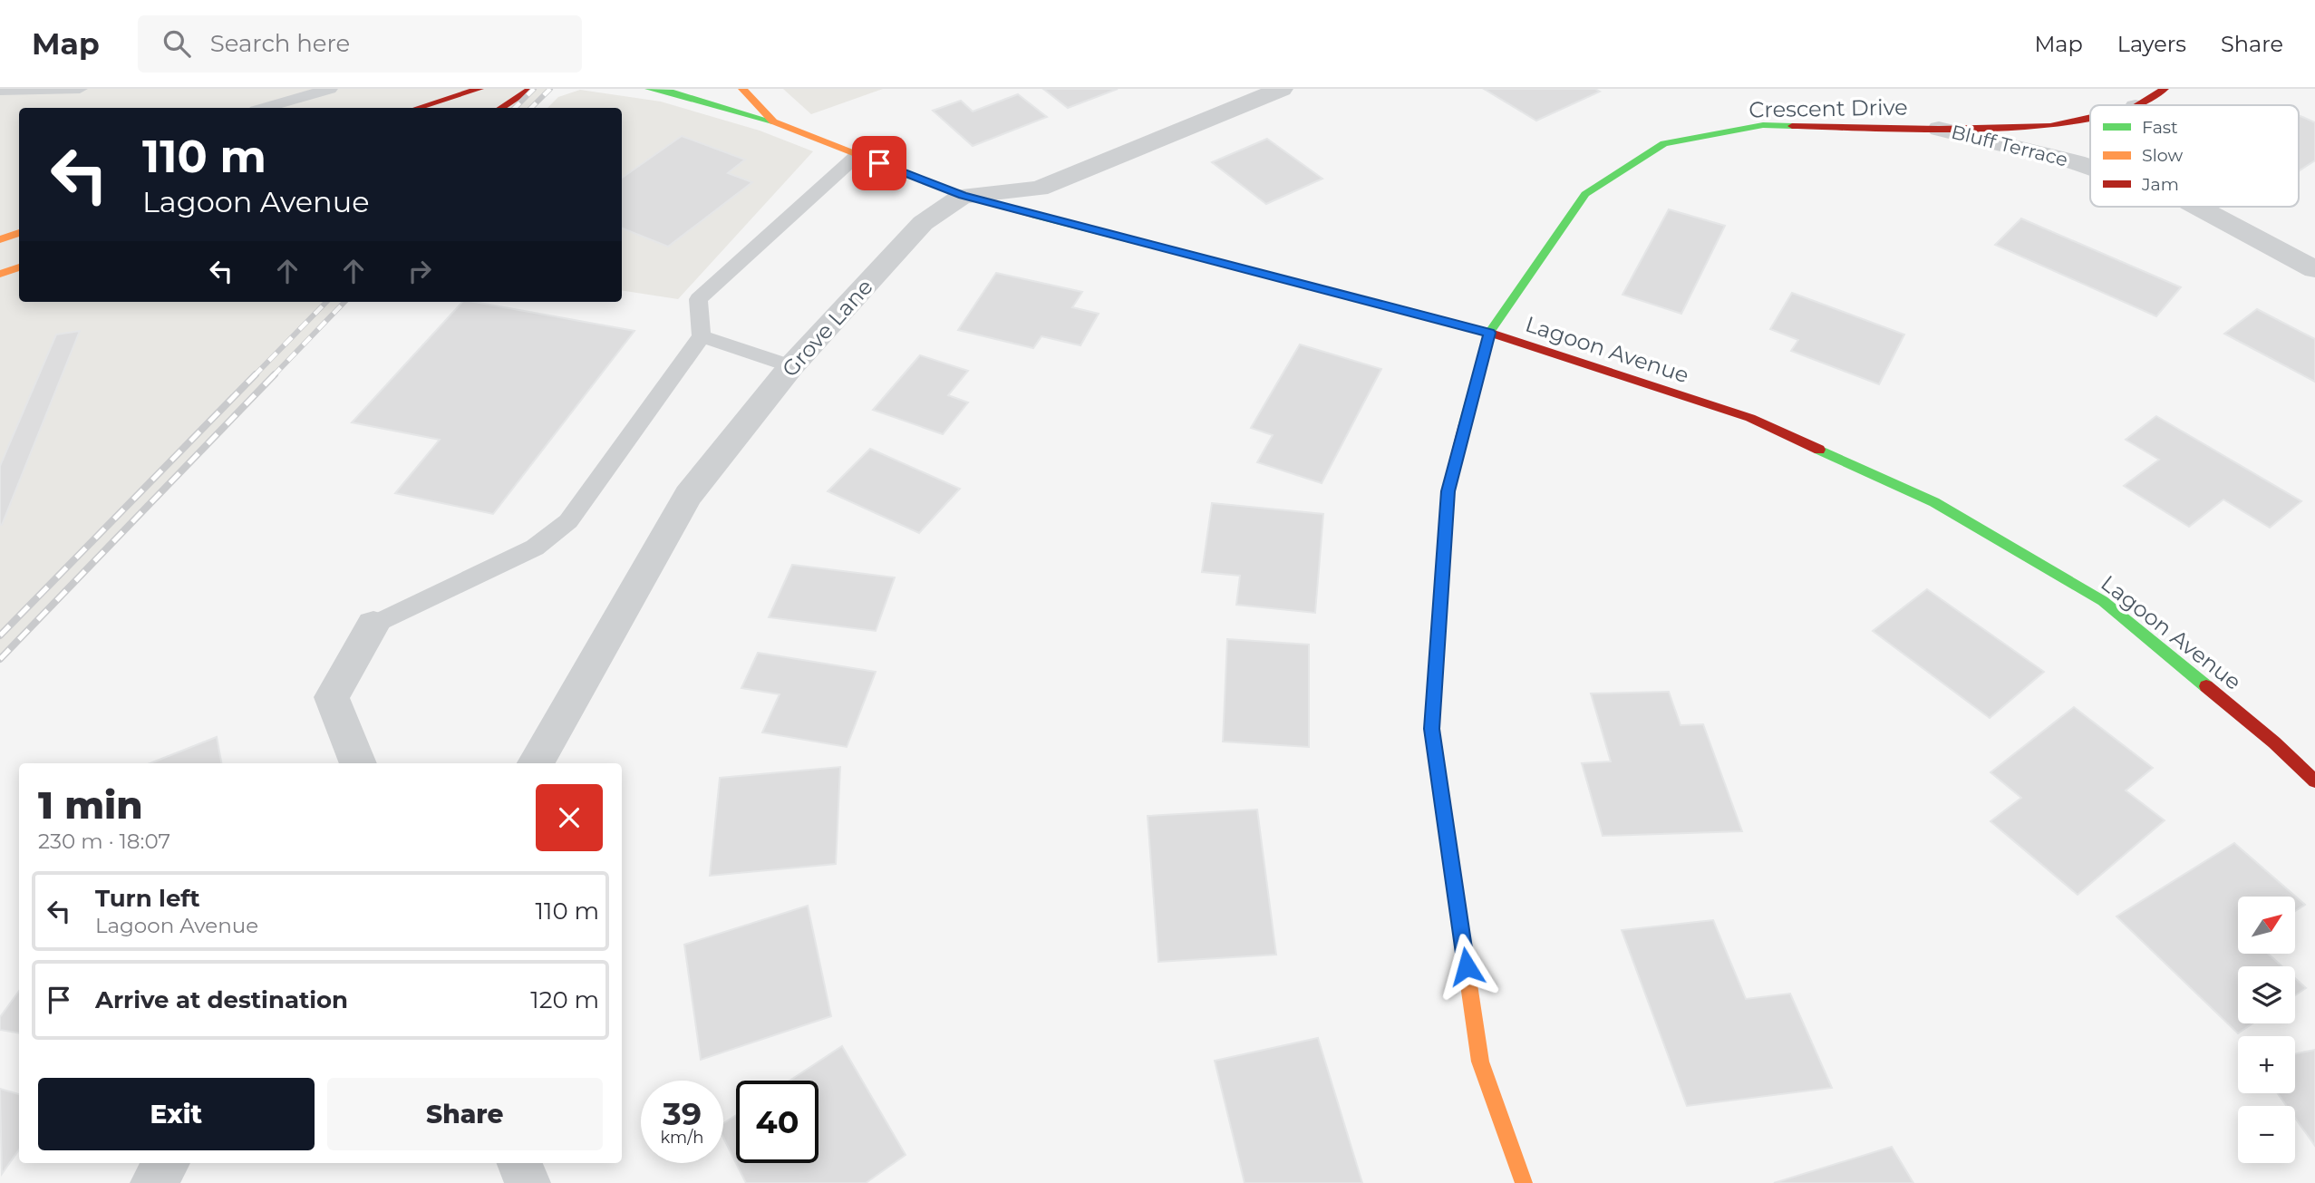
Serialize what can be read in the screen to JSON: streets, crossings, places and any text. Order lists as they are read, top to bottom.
{
  "streets": {
    "street": [
      "Crescent Drive",
      "Bluff Terrace",
      "Grove Lane",
      "Lagoon Avenue"
    ]
  },
  "crossings": [
    ["Crescent Drive", "Bluff Terrace"],
    ["Crescent Drive", "Lagoon Avenue"],
    ["Grove Lane", "Lagoon Avenue"]
  ],
  "legend": ["Fast", "Slow", "Jam"],
  "north": "top right",
  "page": {
    "header": "Map",
    "search": "Search here",
    "nav": ["Map", "Layers", "Share"],
    "turn": ["110 m", "Lagoon Avenue"],
    "heading": ["1 min", "230 m · 18:07"],
    "list": [
      {
        "name": "Turn left",
        "note": "Lagoon Avenue",
        "value": "110 m"
      },
      {
        "name": "Arrive at destination",
        "value": "120 m"
      }
    ],
    "map_buttons": ["+", "−"],
    "buttons": ["Exit", "Share"],
    "speed": "39 km/h",
    "limit": "40"
  }
}
